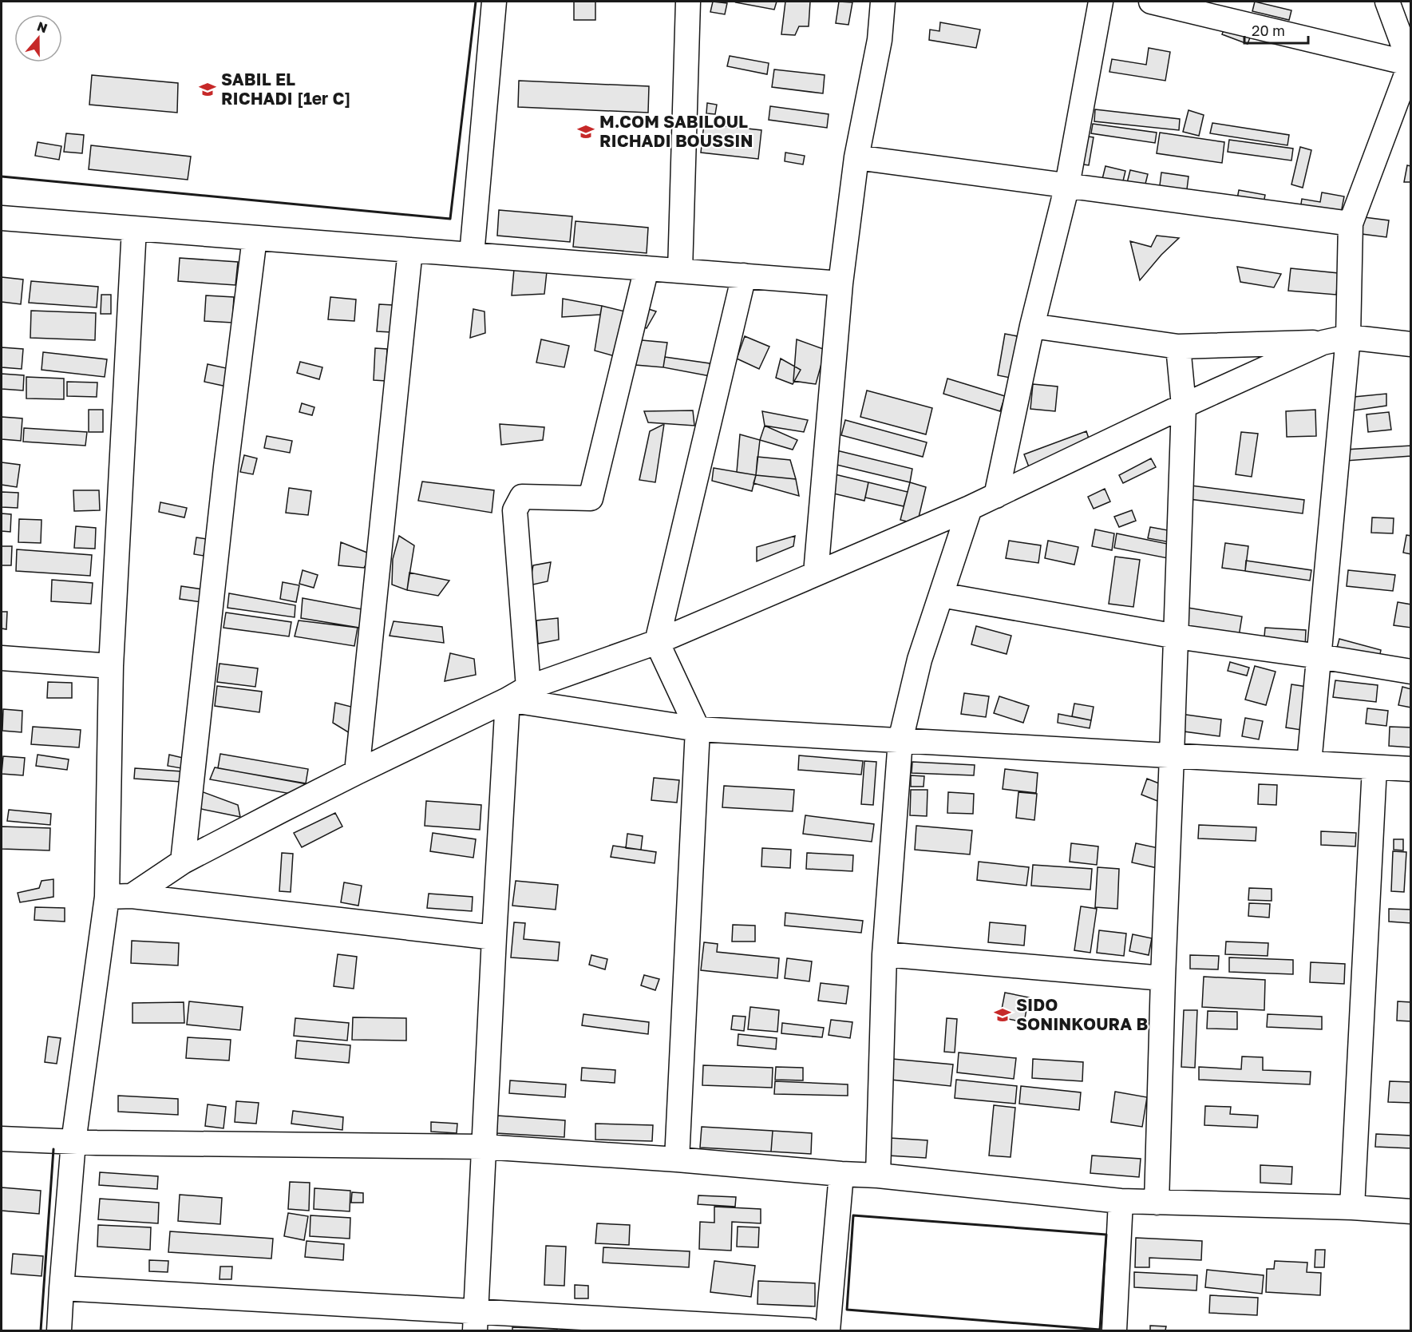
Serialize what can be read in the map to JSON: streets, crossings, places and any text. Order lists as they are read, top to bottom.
{
  "places": {
    "school or university": ["SABIL EL RICHADI [1er C]", "M.COM SABILOUL RICHADI BOUSSIN", "SIDO SONINKOURA B"]
  },
  "scale_bar": "20 m",
  "north": "top"
}
